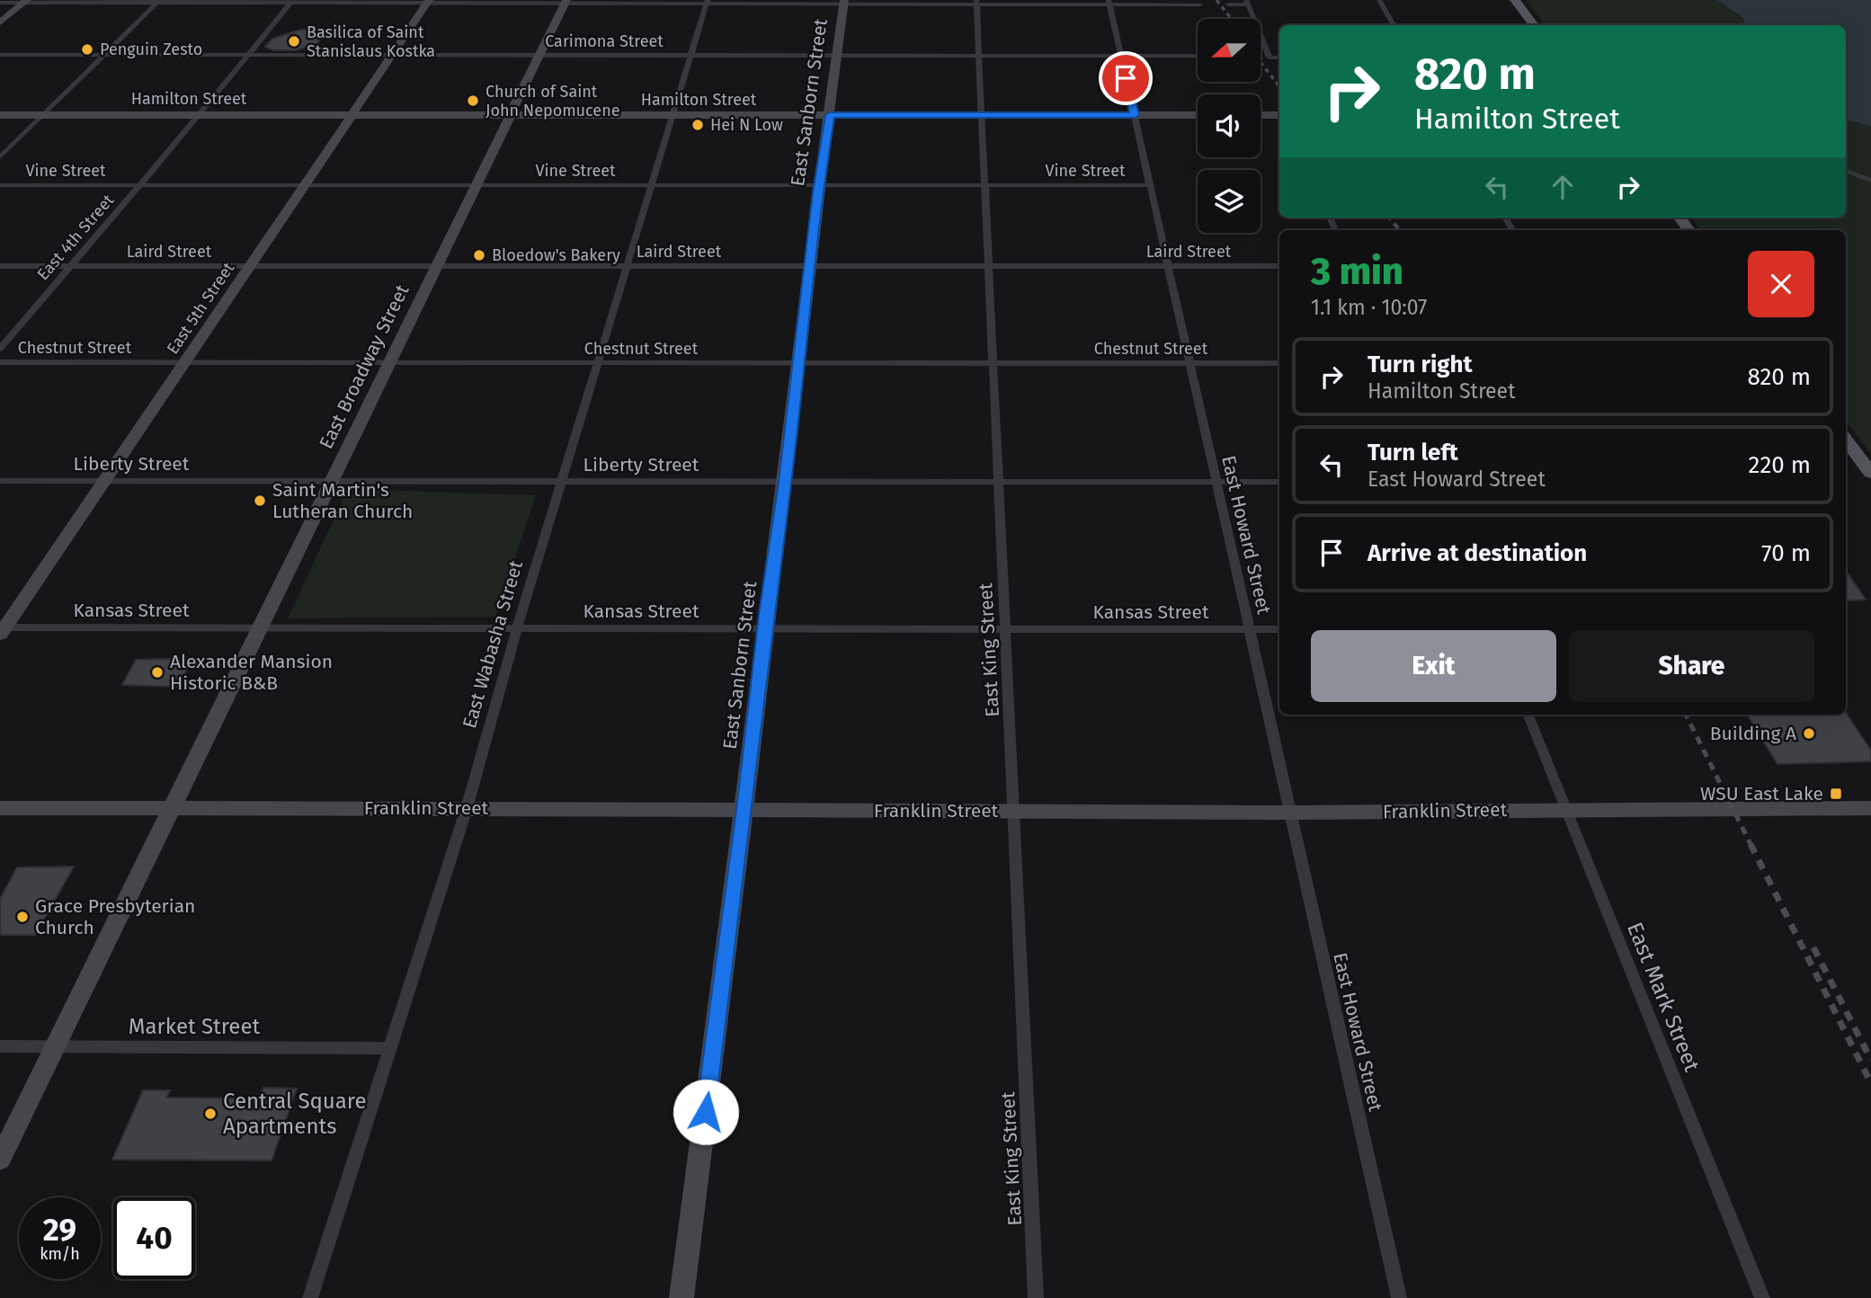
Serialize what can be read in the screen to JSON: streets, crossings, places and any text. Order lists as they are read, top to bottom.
{
  "streets": {
    "street": [
      "Carimona Street",
      "Hamilton Street",
      "East Sanborn Street",
      "Vine Street",
      "East 4th Street",
      "Laird Street",
      "East 5th Street",
      "Chestnut Street",
      "East Broadway Street",
      "Liberty Street",
      "East Howard Street",
      "Kansas Street",
      "East Wabasha Street",
      "East King Street",
      "Franklin Street",
      "East Mark Street",
      "Market Street"
    ]
  },
  "crossings": [
    ["Carimona Street", "East Sanborn Street"],
    ["Carimona Street", "East 4th Street"],
    ["Carimona Street", "East 5th Street"],
    ["Carimona Street", "East Broadway Street"],
    ["Carimona Street", "East Howard Street"],
    ["Carimona Street", "East Wabasha Street"],
    ["Carimona Street", "East King Street"],
    ["Hamilton Street", "East Sanborn Street"],
    ["Hamilton Street", "East 4th Street"],
    ["Hamilton Street", "East 5th Street"],
    ["Hamilton Street", "East Broadway Street"],
    ["Hamilton Street", "East Howard Street"],
    ["Hamilton Street", "East Wabasha Street"],
    ["Hamilton Street", "East King Street"],
    ["East Sanborn Street", "Vine Street"],
    ["East Sanborn Street", "Laird Street"],
    ["East Sanborn Street", "Chestnut Street"],
    ["East Sanborn Street", "Liberty Street"],
    ["East Sanborn Street", "Kansas Street"],
    ["East Sanborn Street", "Franklin Street"],
    ["Vine Street", "East 4th Street"],
    ["Vine Street", "East 5th Street"],
    ["Vine Street", "East Broadway Street"],
    ["Vine Street", "East Howard Street"],
    ["Vine Street", "East Wabasha Street"],
    ["Vine Street", "East King Street"],
    ["East 4th Street", "Laird Street"],
    ["Laird Street", "East 5th Street"],
    ["Laird Street", "East Broadway Street"],
    ["Laird Street", "East Howard Street"],
    ["Laird Street", "East Wabasha Street"],
    ["Laird Street", "East King Street"],
    ["East 5th Street", "Chestnut Street"],
    ["East 5th Street", "Liberty Street"],
    ["East 5th Street", "Kansas Street"],
    ["Chestnut Street", "East Broadway Street"],
    ["Chestnut Street", "East Howard Street"],
    ["Chestnut Street", "East Wabasha Street"],
    ["Chestnut Street", "East King Street"],
    ["East Broadway Street", "Liberty Street"],
    ["East Broadway Street", "Kansas Street"],
    ["East Broadway Street", "Franklin Street"],
    ["East Broadway Street", "Market Street"],
    ["Liberty Street", "East Howard Street"],
    ["Liberty Street", "East Wabasha Street"],
    ["Liberty Street", "East King Street"],
    ["East Howard Street", "Kansas Street"],
    ["East Howard Street", "Franklin Street"],
    ["Kansas Street", "East Wabasha Street"],
    ["Kansas Street", "East King Street"],
    ["East Wabasha Street", "Franklin Street"],
    ["East Wabasha Street", "Market Street"],
    ["East King Street", "Franklin Street"],
    ["Franklin Street", "East Mark Street"]
  ],
  "places": {
    "other": [
      "Basilica of Saint Stanislaus Kostka",
      "Penguin Zesto",
      "Church of Saint John Nepomucene",
      "Hei N Low",
      "Bloedow's Bakery",
      "Saint Martin's Lutheran Church",
      "Alexander Mansion Historic B&B",
      "Building A",
      "Grace Presbyterian Church",
      "Central Square Apartments"
    ],
    "transit": ["WSU East Lake"]
  },
  "north": "left",
  "page": {
    "turn": ["820 m", "Hamilton Street"],
    "heading": ["3 min", "1.1 km · 10:07"],
    "list": [
      {
        "name": "Turn right",
        "note": "Hamilton Street",
        "value": "820 m"
      },
      {
        "name": "Turn left",
        "note": "East Howard Street",
        "value": "220 m"
      },
      {
        "name": "Arrive at destination",
        "value": "70 m"
      }
    ],
    "buttons": ["Exit", "Share"],
    "speed": "29 km/h",
    "limit": "40"
  }
}
